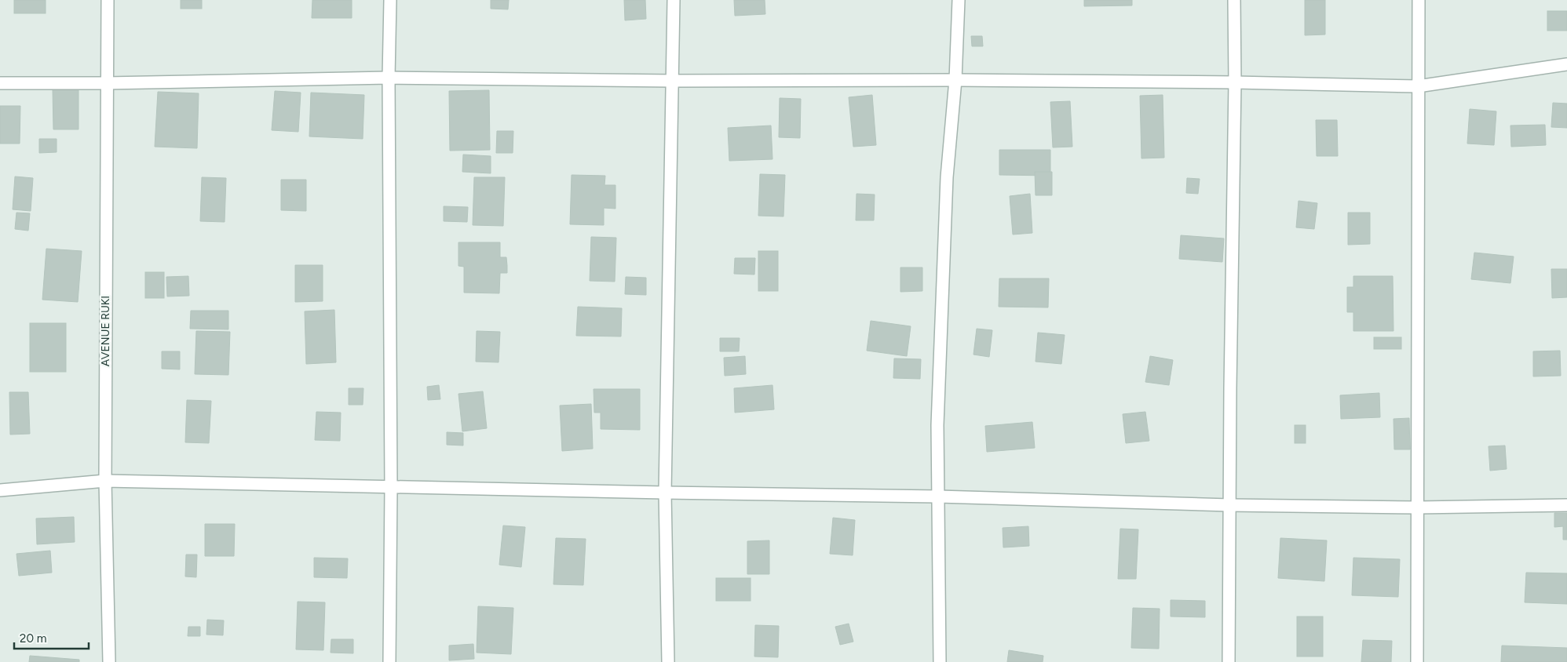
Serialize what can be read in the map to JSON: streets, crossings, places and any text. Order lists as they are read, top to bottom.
{
  "streets": {
    "street": ["AVENUE RUKI"]
  },
  "scale_bar": "20 m"
}
